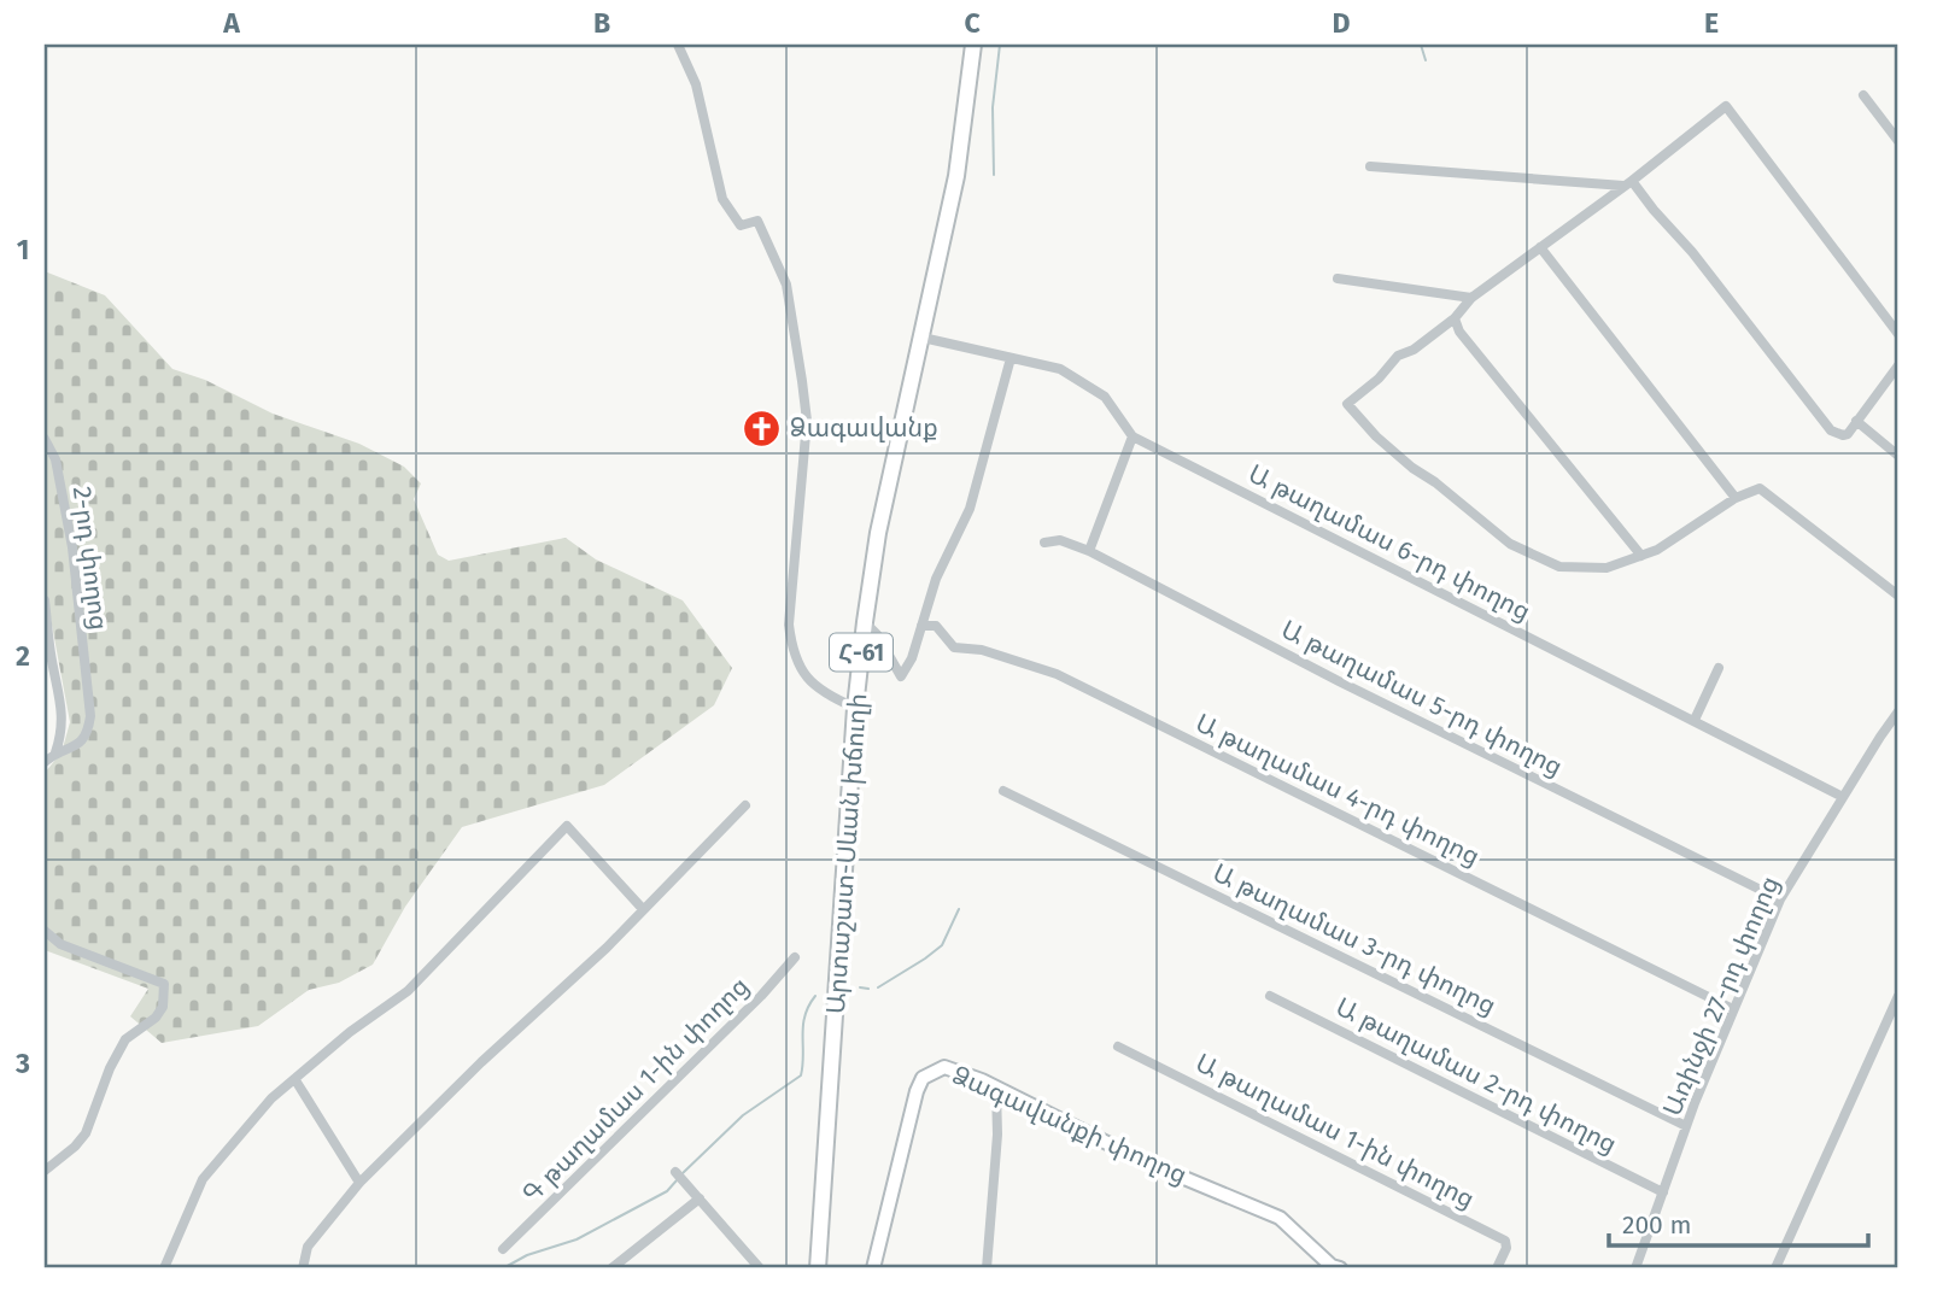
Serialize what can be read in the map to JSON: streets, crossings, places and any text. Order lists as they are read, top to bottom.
{
  "streets": {
    "main road": ["Հ-61", "Արտաշատ-Սևան խճուղի"],
    "street": [
      "Ա թաղամաս 6-րդ փողոց",
      "2-րդ փողոց",
      "Ա թաղամաս 5-րդ փողոց",
      "Ա թաղամաս 4-րդ փողոց",
      "Ա թաղամաս 3-րդ փողոց",
      "Առինջի 27-րդ փողոց",
      "Ա թաղամաս 2-րդ փողոց",
      "Գ թաղամաս 1-ին փողոց",
      "Ձագավանքի փողոց",
      "Ա թաղամաս 1-ին փողոց"
    ]
  },
  "crossings": [
    ["Ա թաղամաս 6-րդ փողոց", "Արտաշատ-Սևան խճուղի"],
    ["Ա թաղամաս 6-րդ փողոց", "Առինջի 27-րդ փողոց"],
    ["Ա թաղամաս 5-րդ փողոց", "Առինջի 27-րդ փողոց"],
    ["Ա թաղամաս 4-րդ փողոց", "Առինջի 27-րդ փողոց"],
    ["Ա թաղամաս 3-րդ փողոց", "Առինջի 27-րդ փողոց"],
    ["Առինջի 27-րդ փողոց", "Ա թաղամաս 2-րդ փողոց"]
  ],
  "places": {
    "church": ["Ձագավանք"]
  },
  "scale_bar": "200 m",
  "grid": {
    "columns": [
      "A",
      "B",
      "C",
      "D",
      "E"
    ],
    "rows": ["1", "2", "3"]
  }
}
